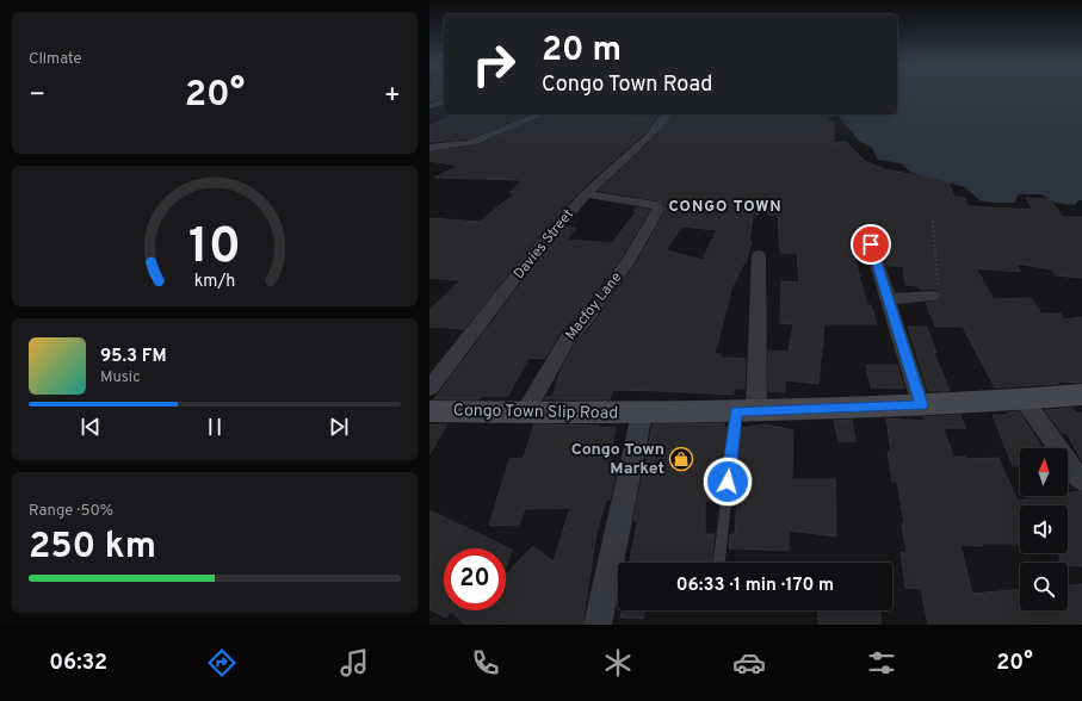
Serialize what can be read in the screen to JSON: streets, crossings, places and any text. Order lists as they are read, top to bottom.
{
  "streets": {
    "main road": ["Congo Town Slip Road"],
    "street": ["Davies Street", "Macfoy Lane"]
  },
  "crossings": [
    ["Davies Street", "Macfoy Lane"],
    ["Macfoy Lane", "Congo Town Slip Road"]
  ],
  "districts": ["CONGO TOWN"],
  "places": {
    "shop": ["Congo Town Market"]
  },
  "north": "top",
  "page": {
    "tile": [
      "Climate",
      ["Range · 50%", "250 km"]
    ],
    "turn": ["20 m", "Congo Town Road"],
    "heat": ["−", "20°", "+"],
    "song": ["95.3 FM", "Music"],
    "limit": "20",
    "trip": "06:33 · 1 min · 170 m",
    "tabs": ["06:32", "20°"],
    "gauge": ["10", "km/h"]
  }
}
